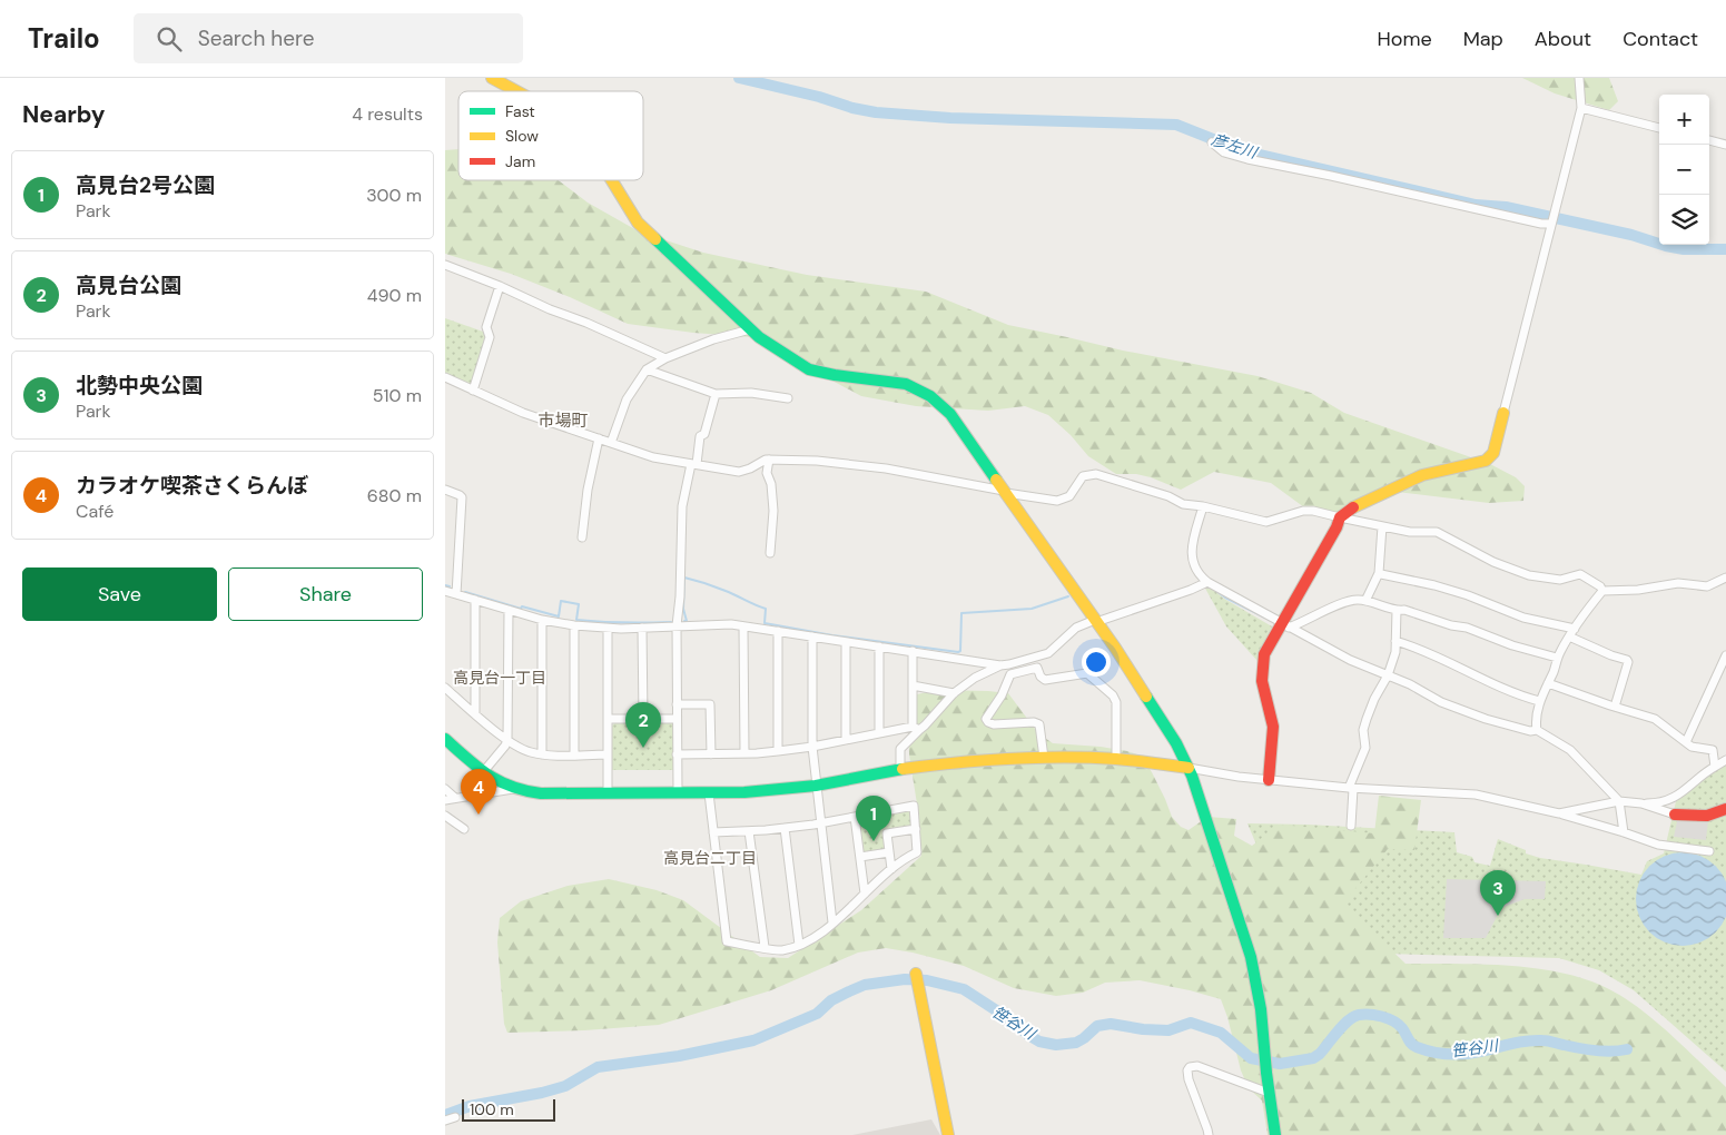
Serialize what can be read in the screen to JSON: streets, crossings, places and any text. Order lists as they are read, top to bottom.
{
  "districts": ["市場町", "高見台一丁目", "高見台二丁目"],
  "water": ["彦左川", "笹谷川"],
  "legend": ["Fast", "Slow", "Jam"],
  "scale_bar": "100 m",
  "page": {
    "header": "Trailo",
    "search": "Search here",
    "nav": [
      "Home",
      "Map",
      "About",
      "Contact"
    ],
    "heading": ["Nearby", "4 results"],
    "map_buttons": ["+", "−"],
    "list": [
      {
        "mark": "1",
        "name": "高見台2号公園",
        "note": "Park",
        "value": "300 m"
      },
      {
        "mark": "2",
        "name": "高見台公園",
        "note": "Park",
        "value": "490 m"
      },
      {
        "mark": "3",
        "name": "北勢中央公園",
        "note": "Park",
        "value": "510 m"
      },
      {
        "mark": "4",
        "name": "カラオケ喫茶さくらんぼ",
        "note": "Café",
        "value": "680 m"
      }
    ],
    "buttons": ["Save", "Share"],
    "pins": [
      "2",
      "4",
      "1",
      "3"
    ],
    "scale": "100 m"
  }
}
